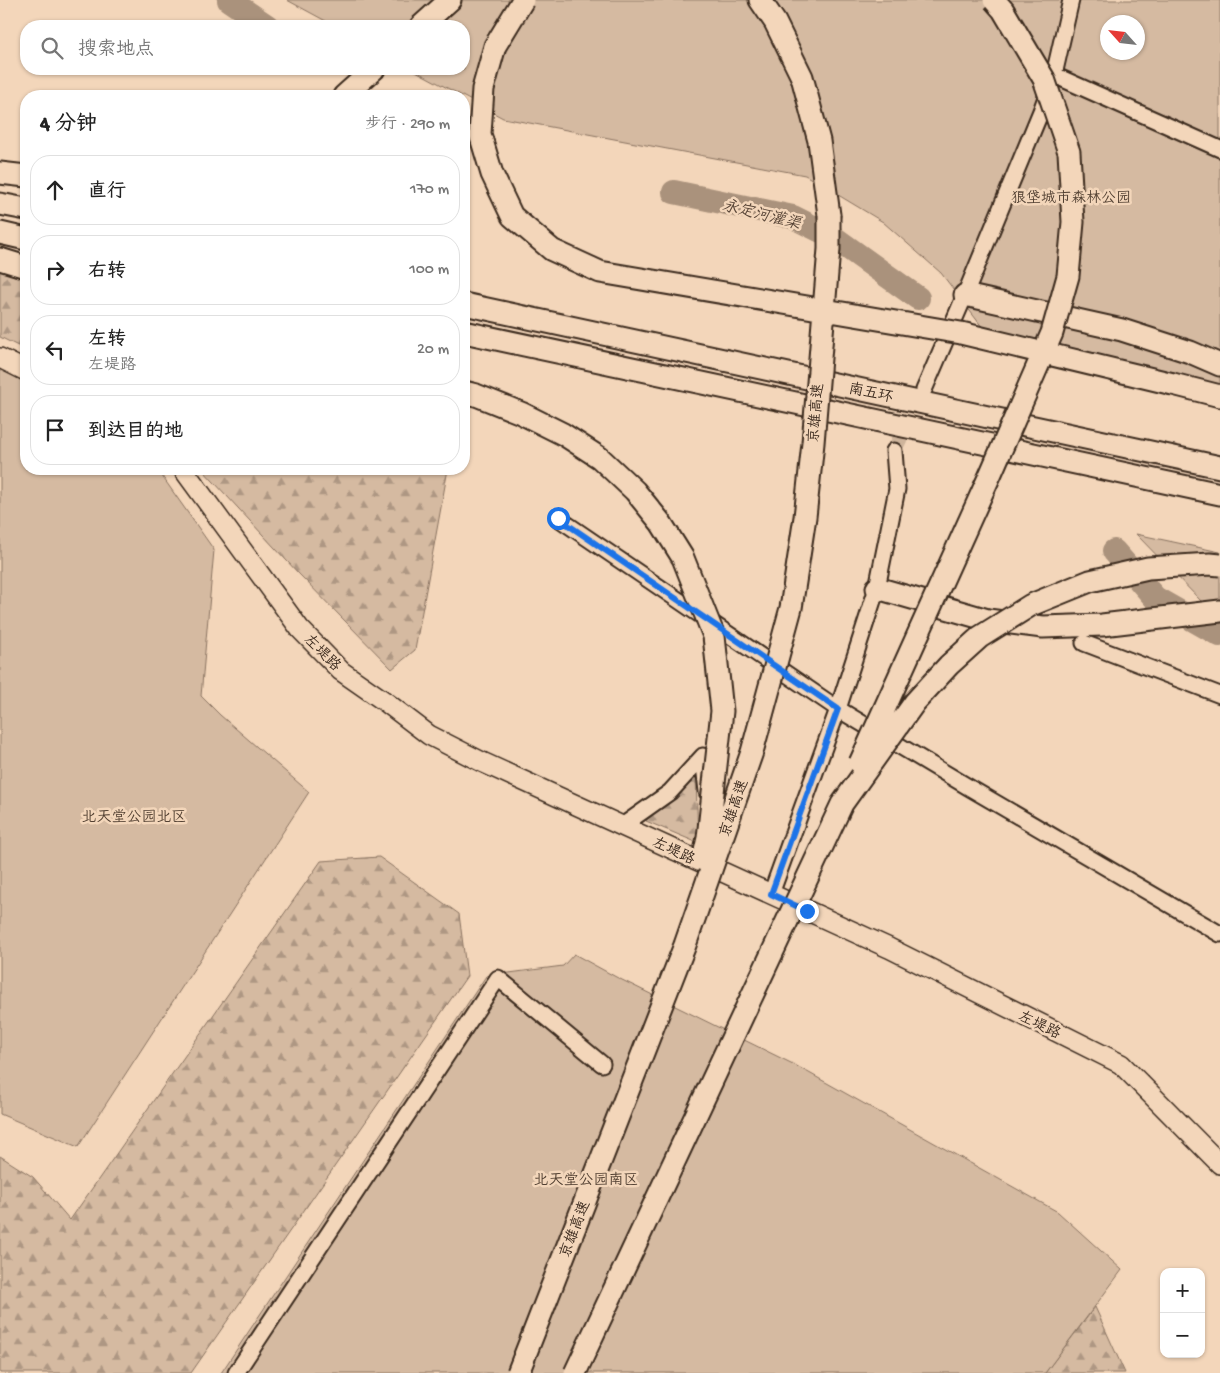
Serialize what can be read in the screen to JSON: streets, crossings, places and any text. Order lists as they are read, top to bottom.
{
  "streets": {
    "highway": ["南五环", "京雄高速"],
    "main road": ["左堤路"]
  },
  "water": ["永定河灌渠"],
  "parks": ["狼垡城市森林公园", "北天堂公园北区", "北天堂公园南区"],
  "north": "top left",
  "page": {
    "search": "搜索地点",
    "heading": ["4 分钟", "步行 · 290 m"],
    "list": [
      ["直行", "170 m"],
      ["右转", "100 m"],
      ["左转", "左堤路", "20 m"],
      "到达目的地"
    ],
    "map_buttons": ["+", "−"]
  }
}
